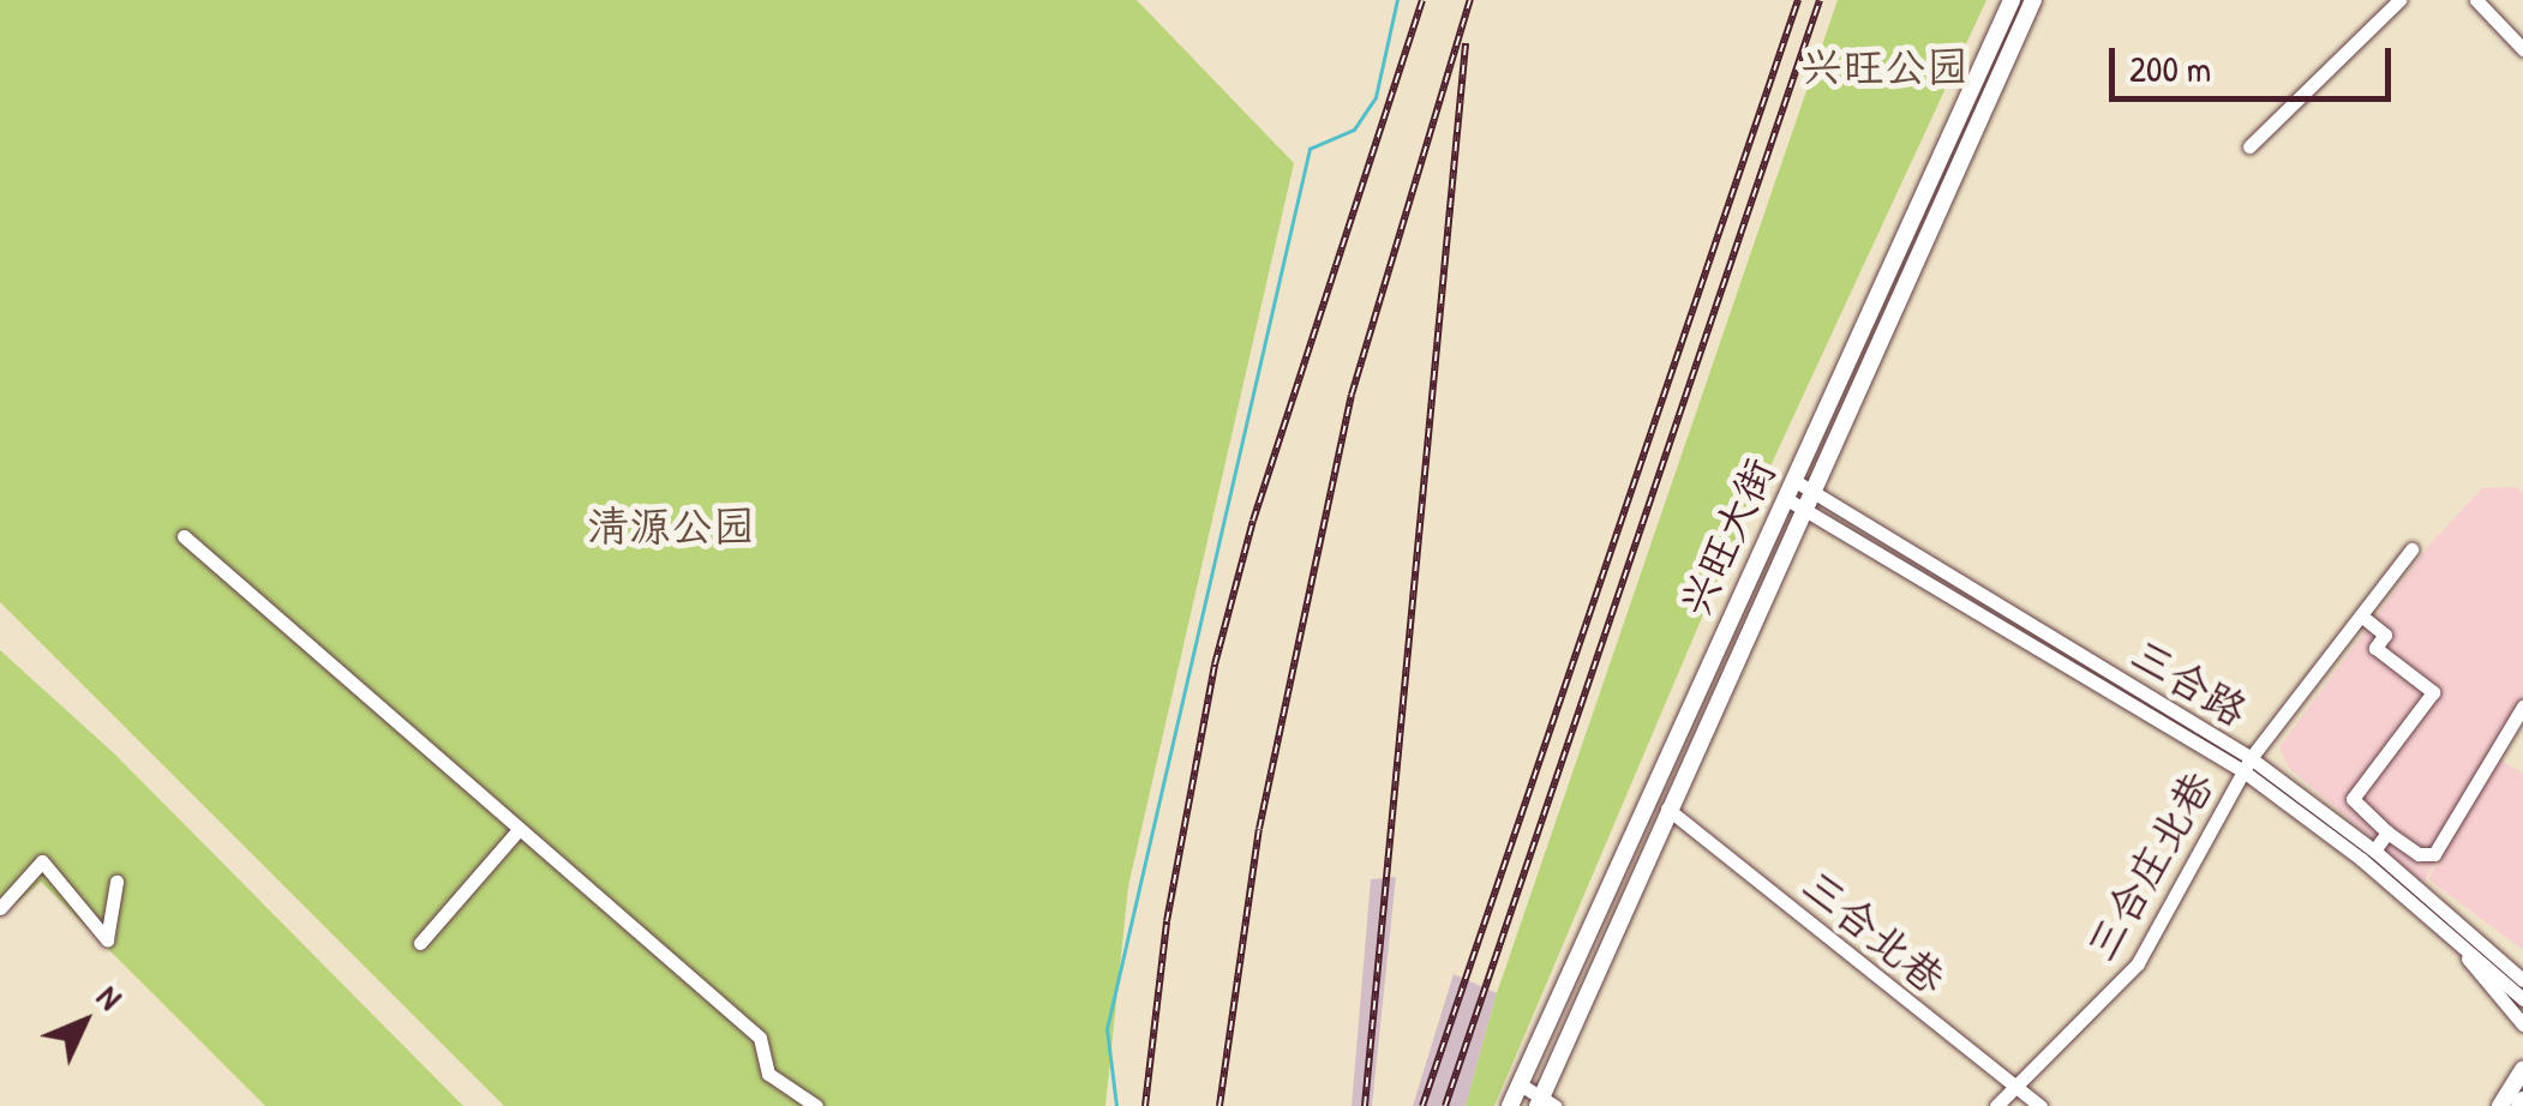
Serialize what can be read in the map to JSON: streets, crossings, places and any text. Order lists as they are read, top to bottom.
{
  "streets": {
    "main road": ["兴旺大街"],
    "street": ["三合路", "三合庄北巷", "三合北巷"]
  },
  "crossings": [
    ["兴旺大街", "三合路"],
    ["兴旺大街", "三合北巷"],
    ["三合路", "三合庄北巷"],
    ["三合庄北巷", "三合北巷"]
  ],
  "parks": ["兴旺公园", "清源公园"],
  "scale_bar": "200 m",
  "north": "top right"
}
